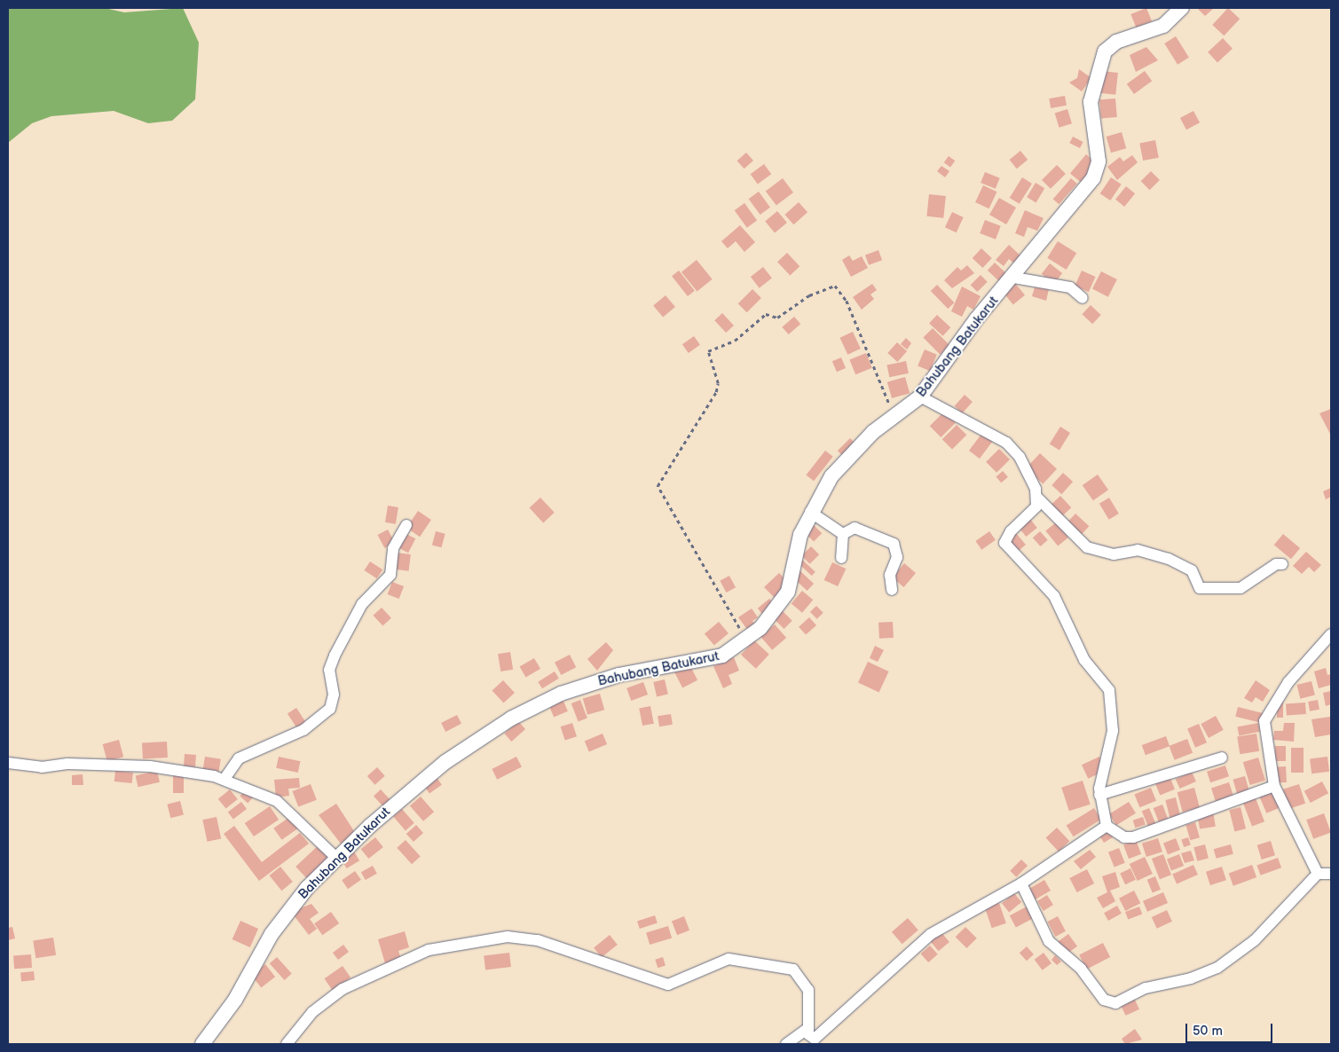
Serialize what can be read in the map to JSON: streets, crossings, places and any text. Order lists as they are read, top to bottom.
{
  "streets": {
    "street": ["Bahubang Batukarut"]
  },
  "scale_bar": "50 m"
}
